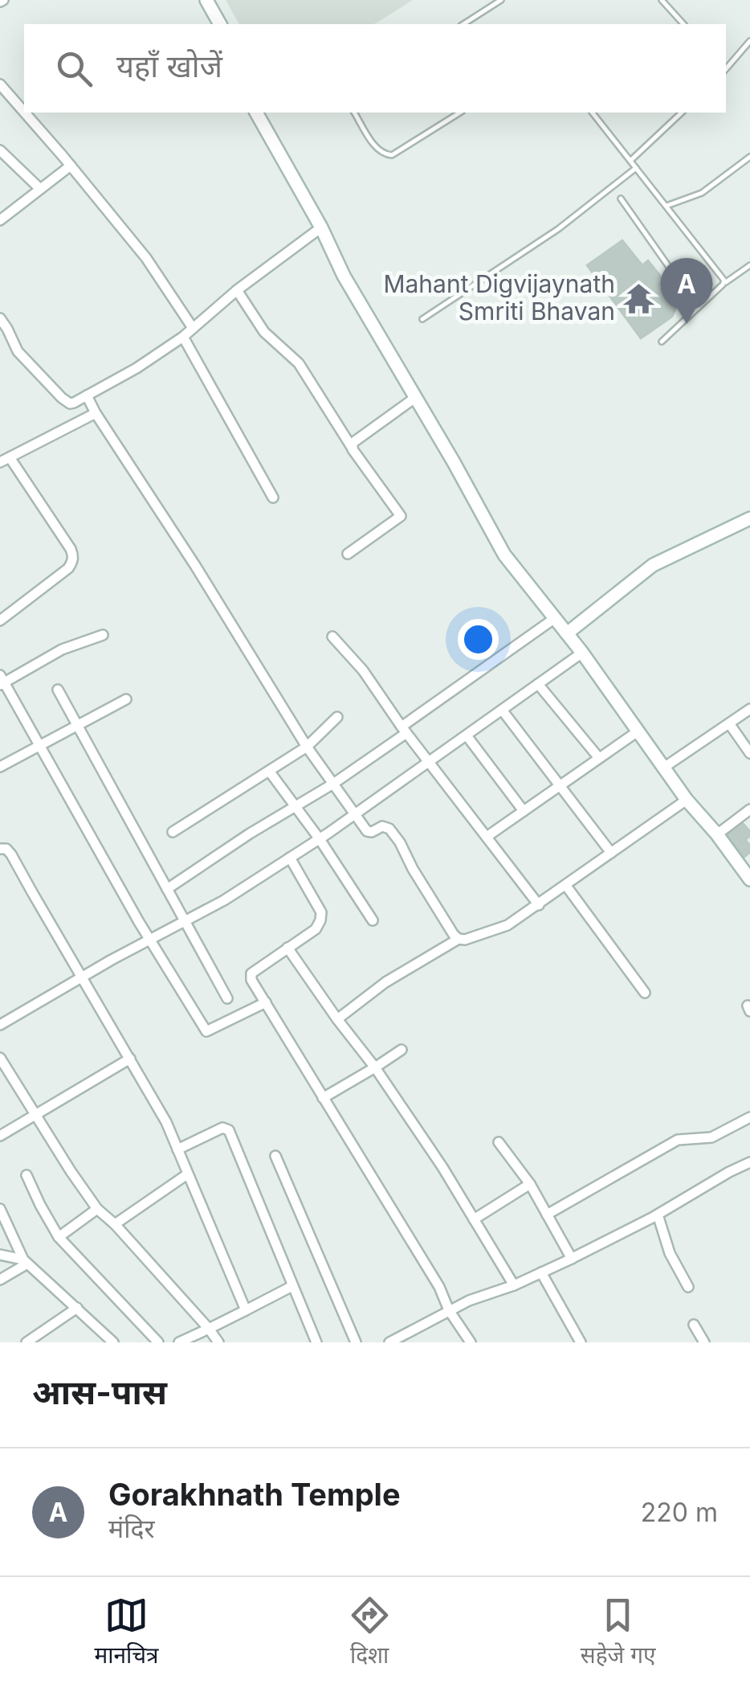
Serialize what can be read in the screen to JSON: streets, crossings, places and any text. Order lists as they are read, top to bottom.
{
  "places": {
    "temple": ["Mahant Digvijaynath Smriti Bhavan"]
  },
  "page": {
    "search": "यहाँ खोजें",
    "pins": "A",
    "heading": "आस-पास",
    "list": [
      {
        "mark": "A",
        "name": "Gorakhnath Temple",
        "note": "मंदिर",
        "value": "220 m"
      }
    ],
    "nav": ["मानचित्र", "दिशा", "सहेजे गए"]
  }
}
